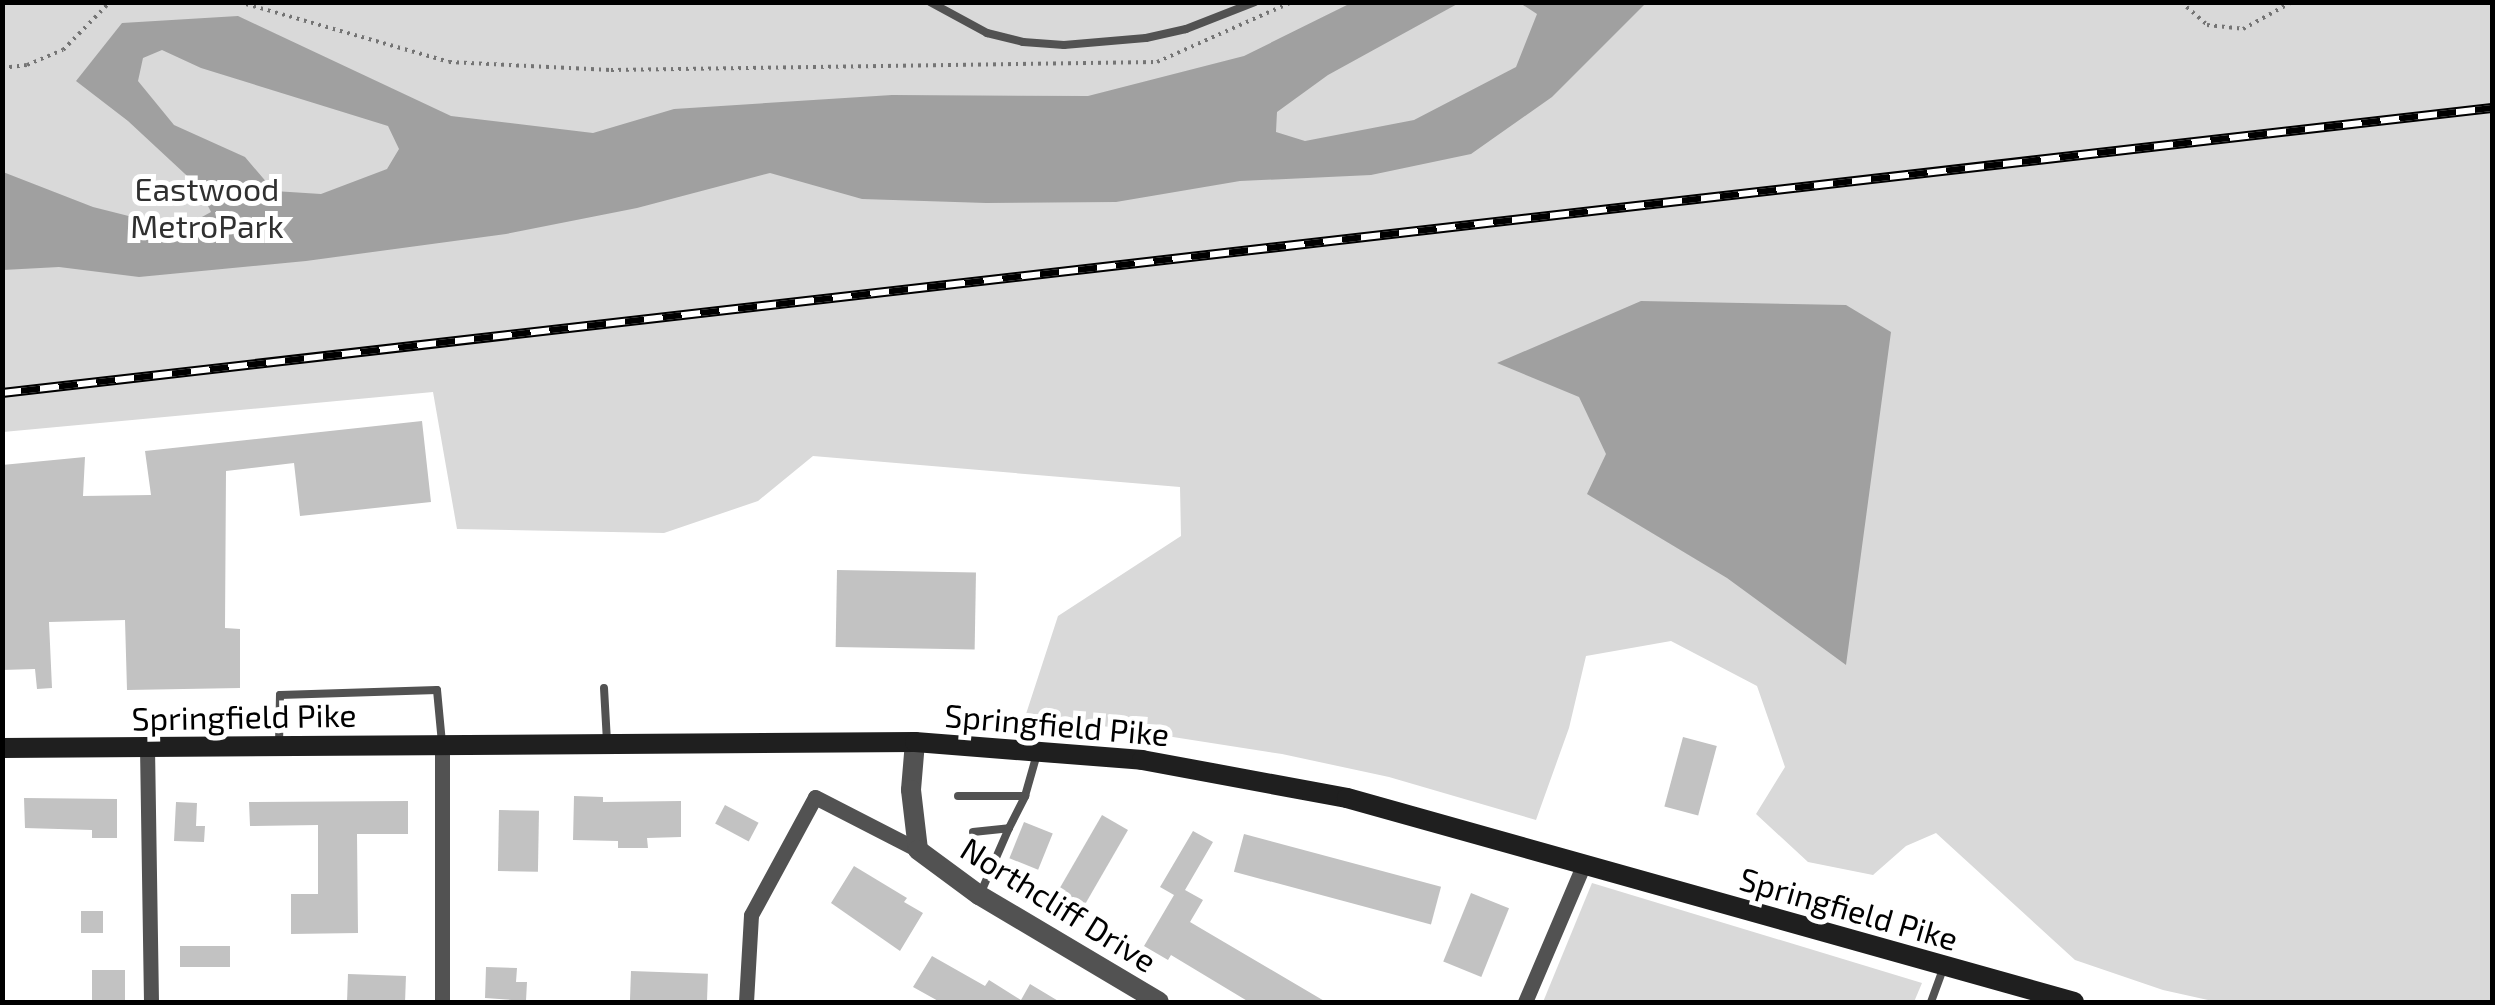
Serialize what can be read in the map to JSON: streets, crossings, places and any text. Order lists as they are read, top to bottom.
{
  "streets": {
    "main road": ["Springfield Pike"],
    "street": ["Northcliff Drive"]
  },
  "crossings": [
    ["Springfield Pike", "Northcliff Drive"]
  ],
  "parks": ["Eastwood MetroPark"]
}
